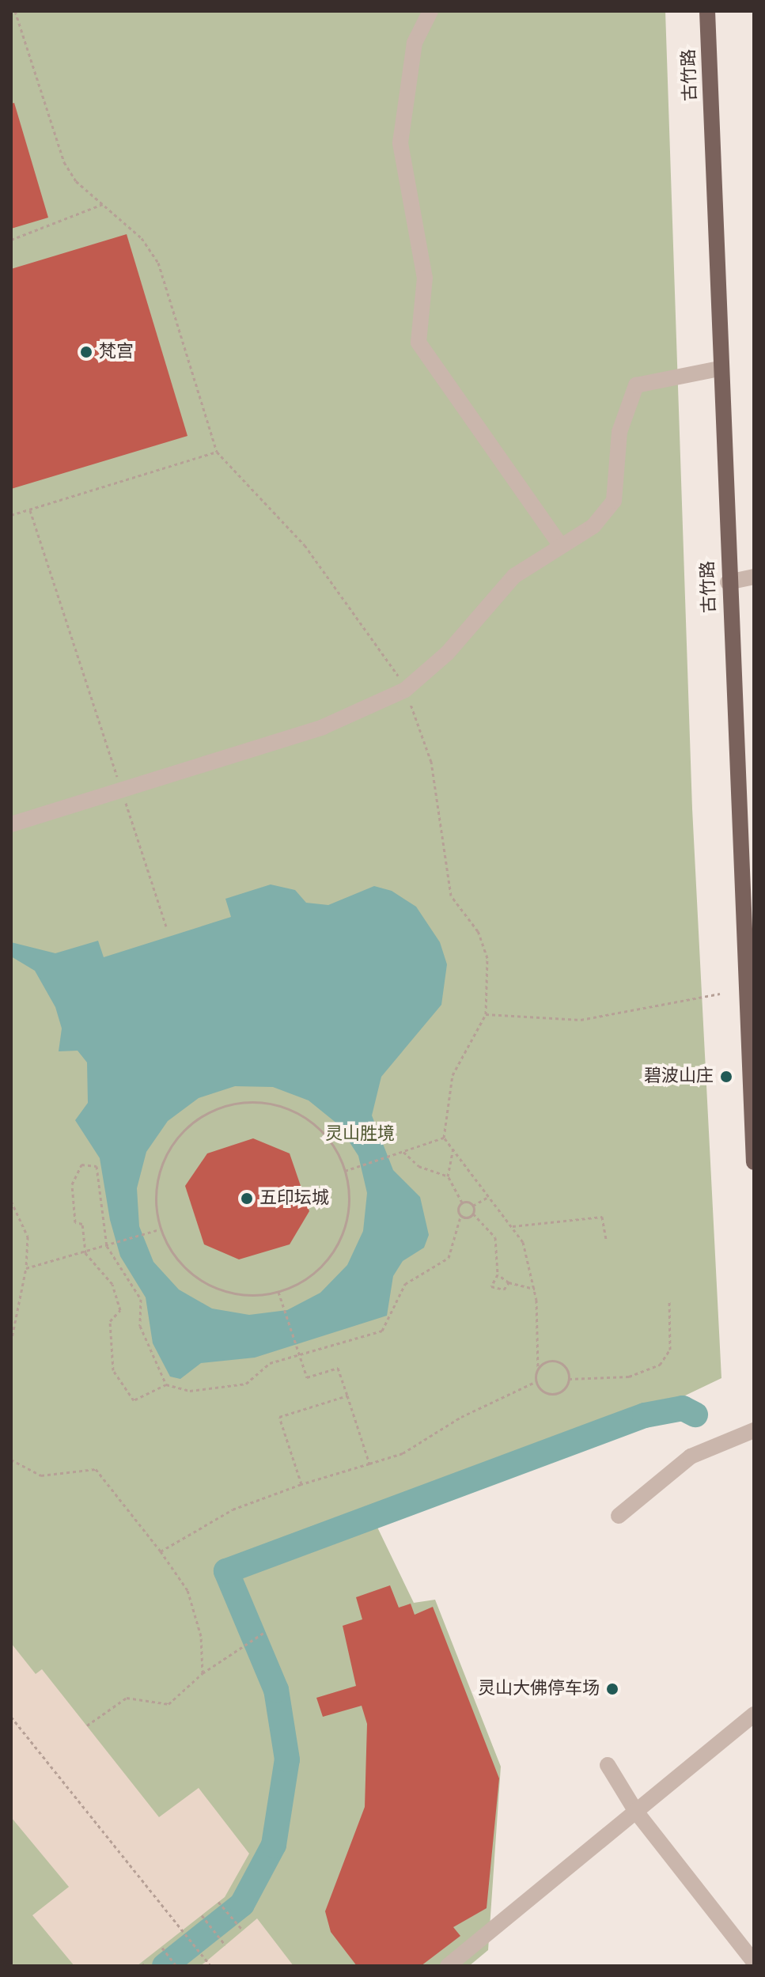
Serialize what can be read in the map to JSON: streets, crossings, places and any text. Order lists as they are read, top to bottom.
{
  "streets": {
    "main road": ["古竹路"]
  },
  "parks": ["灵山胜境"],
  "places": [
    "梵宫",
    "碧波山庄",
    "五印坛城",
    "灵山大佛停车场"
  ]
}
